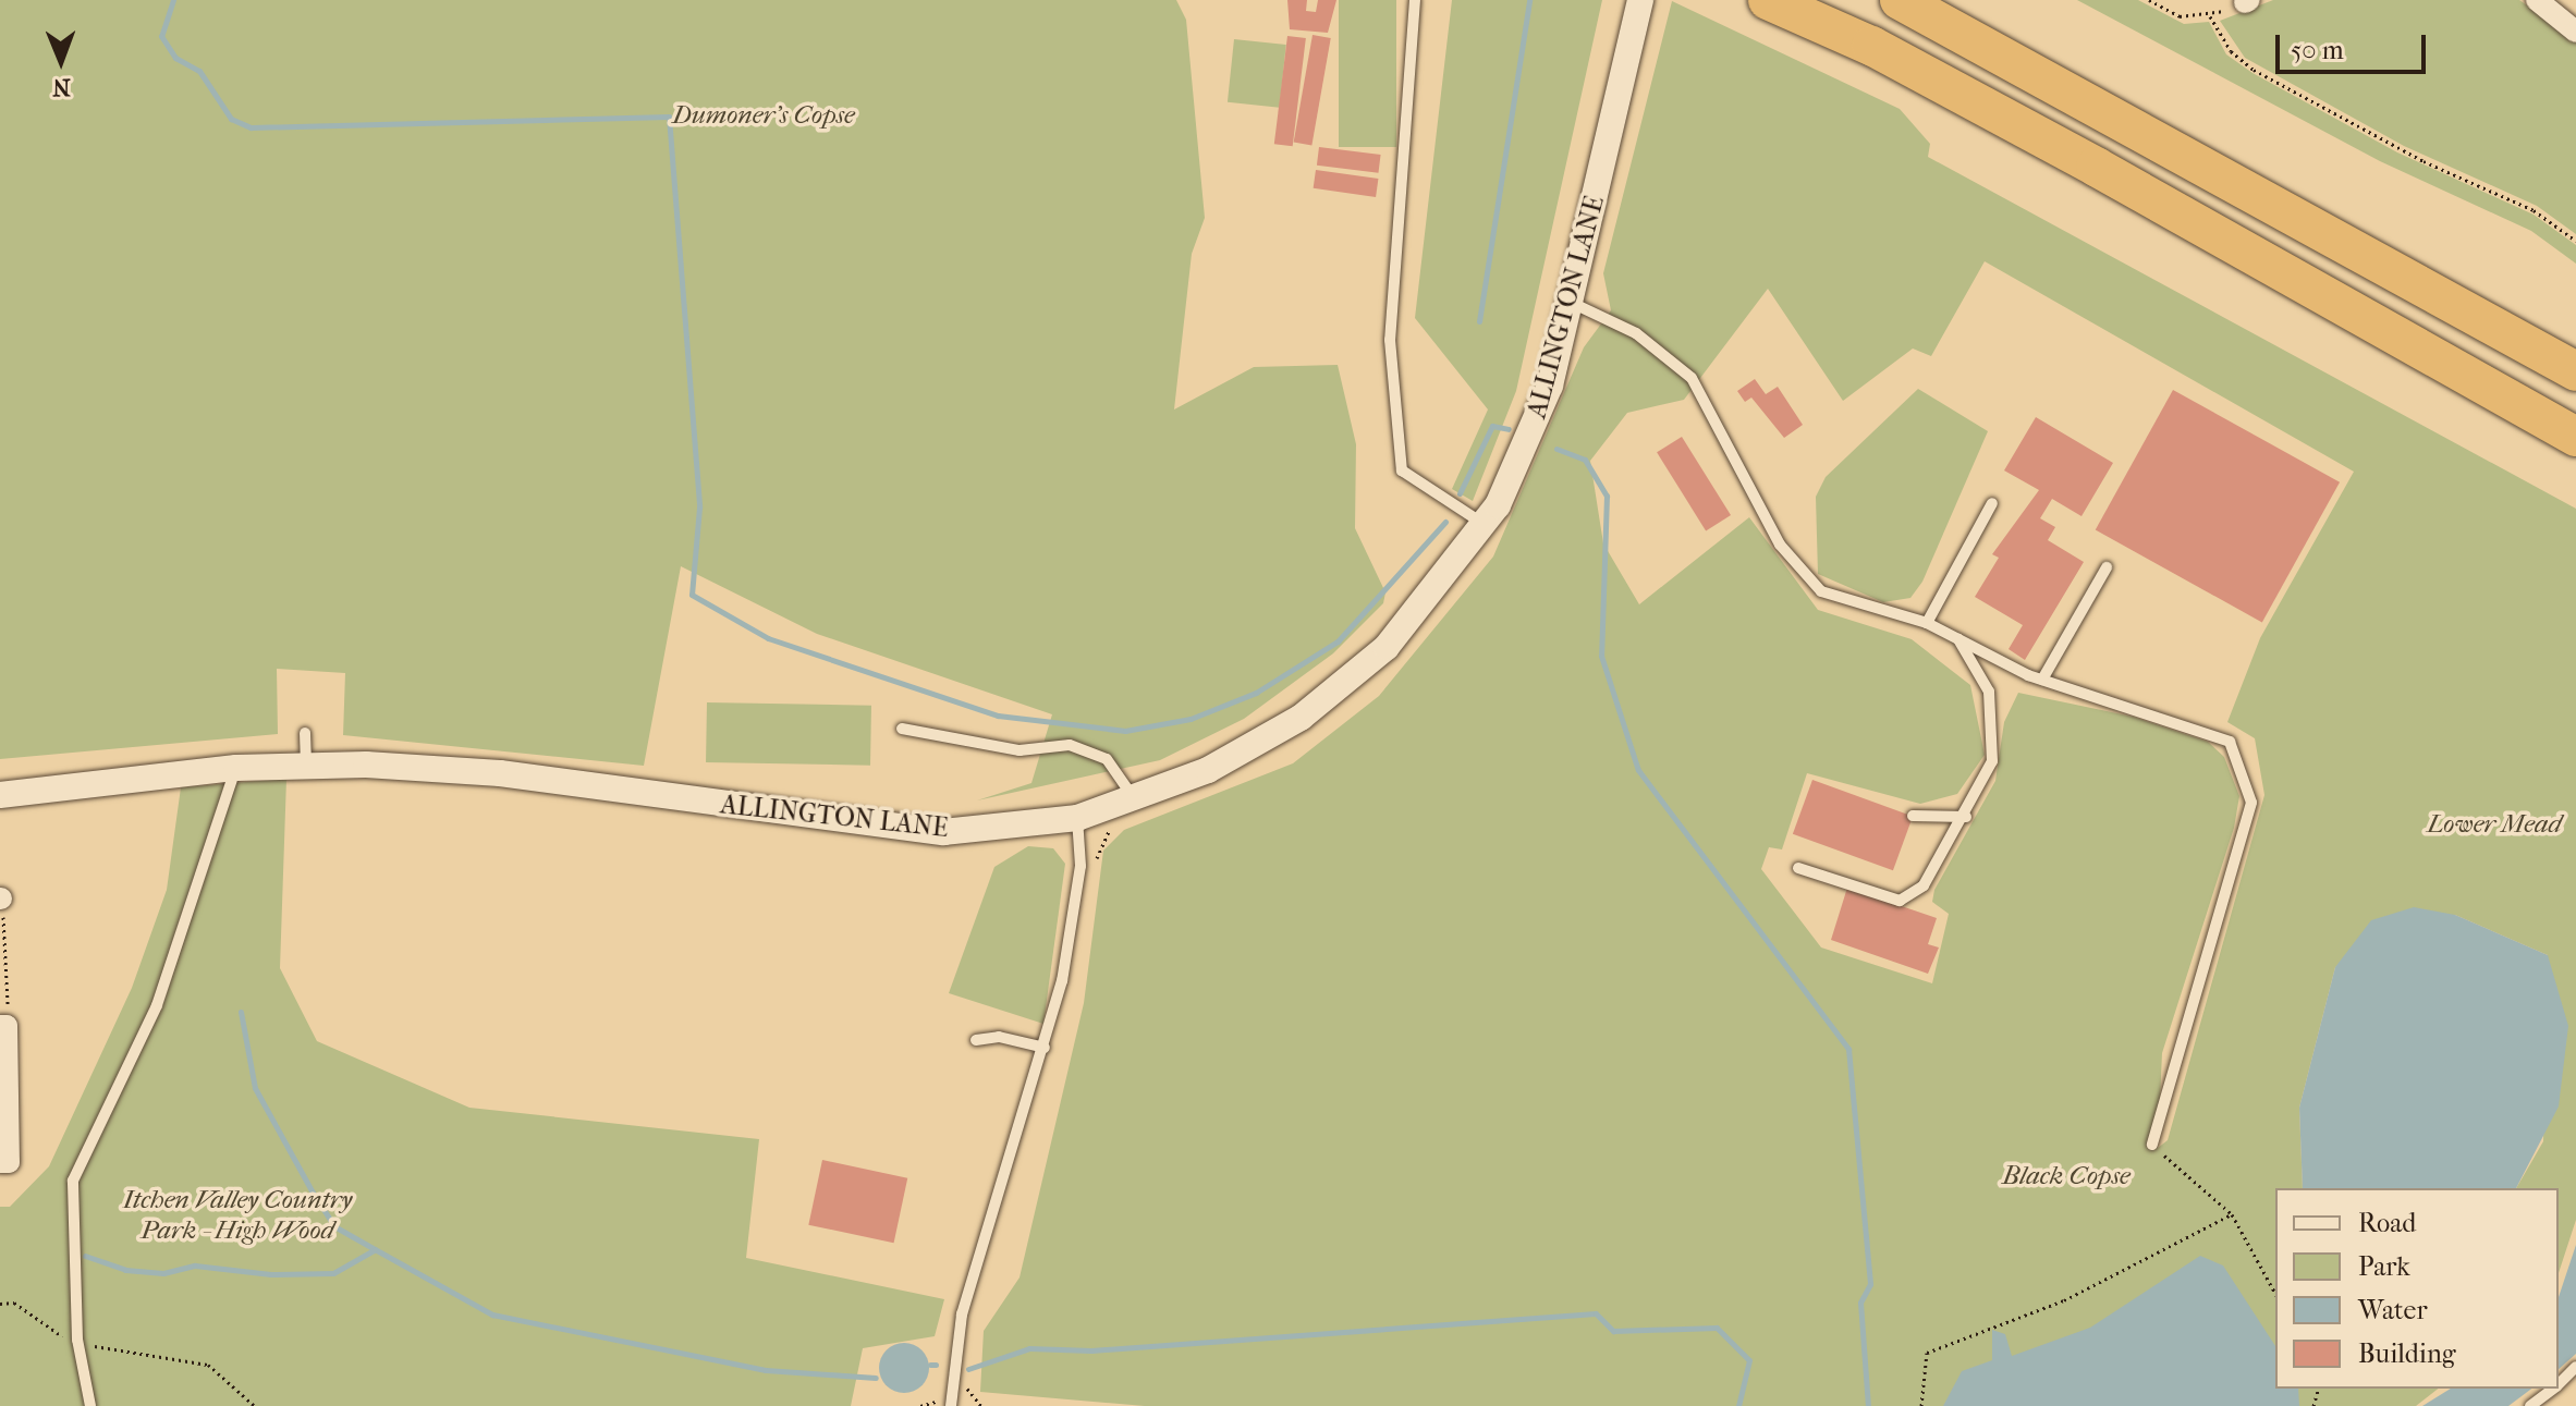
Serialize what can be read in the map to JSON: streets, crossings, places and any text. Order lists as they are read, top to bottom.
{
  "streets": {
    "street": ["ALLINGTON LANE"]
  },
  "parks": [
    "Dumoner's Copse",
    "Lower Mead",
    "Black Copse",
    "Itchen Valley Country Park - High Wood"
  ],
  "legend": [
    "Road",
    "Park",
    "Water",
    "Building"
  ],
  "scale_bar": "50 m",
  "north": "bottom"
}
